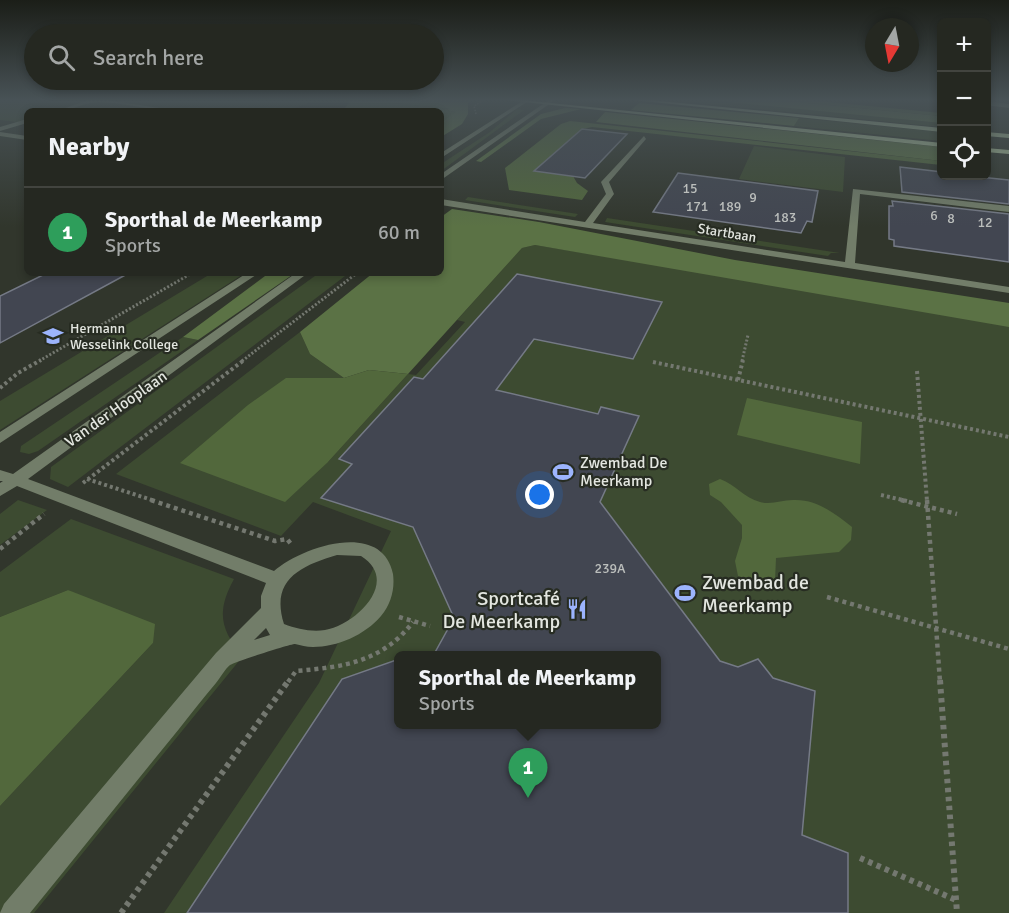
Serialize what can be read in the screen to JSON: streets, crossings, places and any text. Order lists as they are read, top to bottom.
{
  "streets": {
    "street": ["Startbaan", "Van der Hooplaan"]
  },
  "places": {
    "school or university": ["Hermann Wesselink College"],
    "sports": ["Zwembad De Meerkamp", "Zwembad de Meerkamp"],
    "restaurant": ["Sportcafé De Meerkamp"]
  },
  "house_numbers": [
    "15",
    "9",
    "171",
    "189",
    "6",
    "183",
    "8",
    "12",
    "239A"
  ],
  "north": "bottom",
  "page": {
    "map_buttons": ["+", "−"],
    "search": "Search here",
    "heading": "Nearby",
    "list": [
      {
        "mark": "1",
        "name": "Sporthal de Meerkamp",
        "note": "Sports",
        "value": "60 m"
      }
    ],
    "popup": ["Sporthal de Meerkamp", "Sports"],
    "pins": "1"
  }
}
